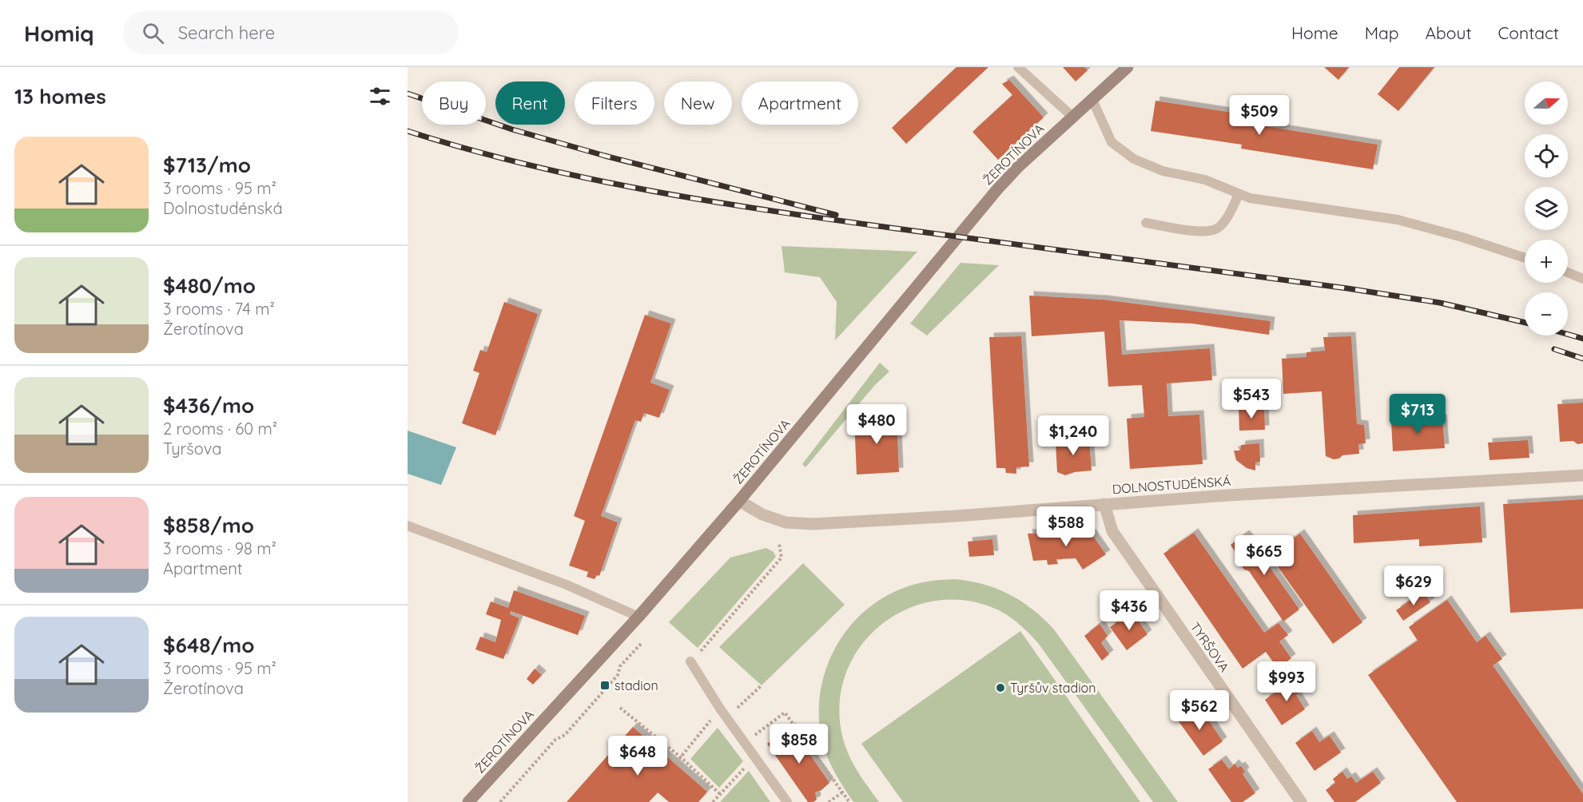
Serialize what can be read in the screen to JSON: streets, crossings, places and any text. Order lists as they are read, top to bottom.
{
  "streets": {
    "street": ["ŽEROTÍNOVA", "DOLNOSTUDÉNSKÁ", "TYRŠOVA"]
  },
  "crossings": [
    ["ŽEROTÍNOVA", "DOLNOSTUDÉNSKÁ"],
    ["DOLNOSTUDÉNSKÁ", "TYRŠOVA"]
  ],
  "places": {
    "transit": ["stadion"],
    "other": ["Tyršův stadion"]
  },
  "north": "right",
  "page": {
    "header": "Homiq",
    "search": "Search here",
    "nav": [
      "Home",
      "Map",
      "About",
      "Contact"
    ],
    "heading": "13 homes",
    "map_buttons": ["+", "−"],
    "chip": [
      "Buy",
      "Rent",
      "Filters",
      "New",
      "Apartment"
    ],
    "price": [
      "$509",
      "$543",
      "$713",
      "$480",
      "$1,240",
      "$588",
      "$665",
      "$629",
      "$436",
      "$993",
      "$562",
      "$858",
      "$648"
    ],
    "list": [
      {
        "name": "$713/mo",
        "note": "3 rooms · 95 m² · Dolnostudénská"
      },
      {
        "name": "$480/mo",
        "note": "3 rooms · 74 m² · Žerotínova"
      },
      {
        "name": "$436/mo",
        "note": "2 rooms · 60 m² · Tyršova"
      },
      {
        "name": "$858/mo",
        "note": "3 rooms · 98 m² · Apartment"
      },
      {
        "name": "$648/mo",
        "note": "3 rooms · 95 m² · Žerotínova"
      }
    ]
  }
}
